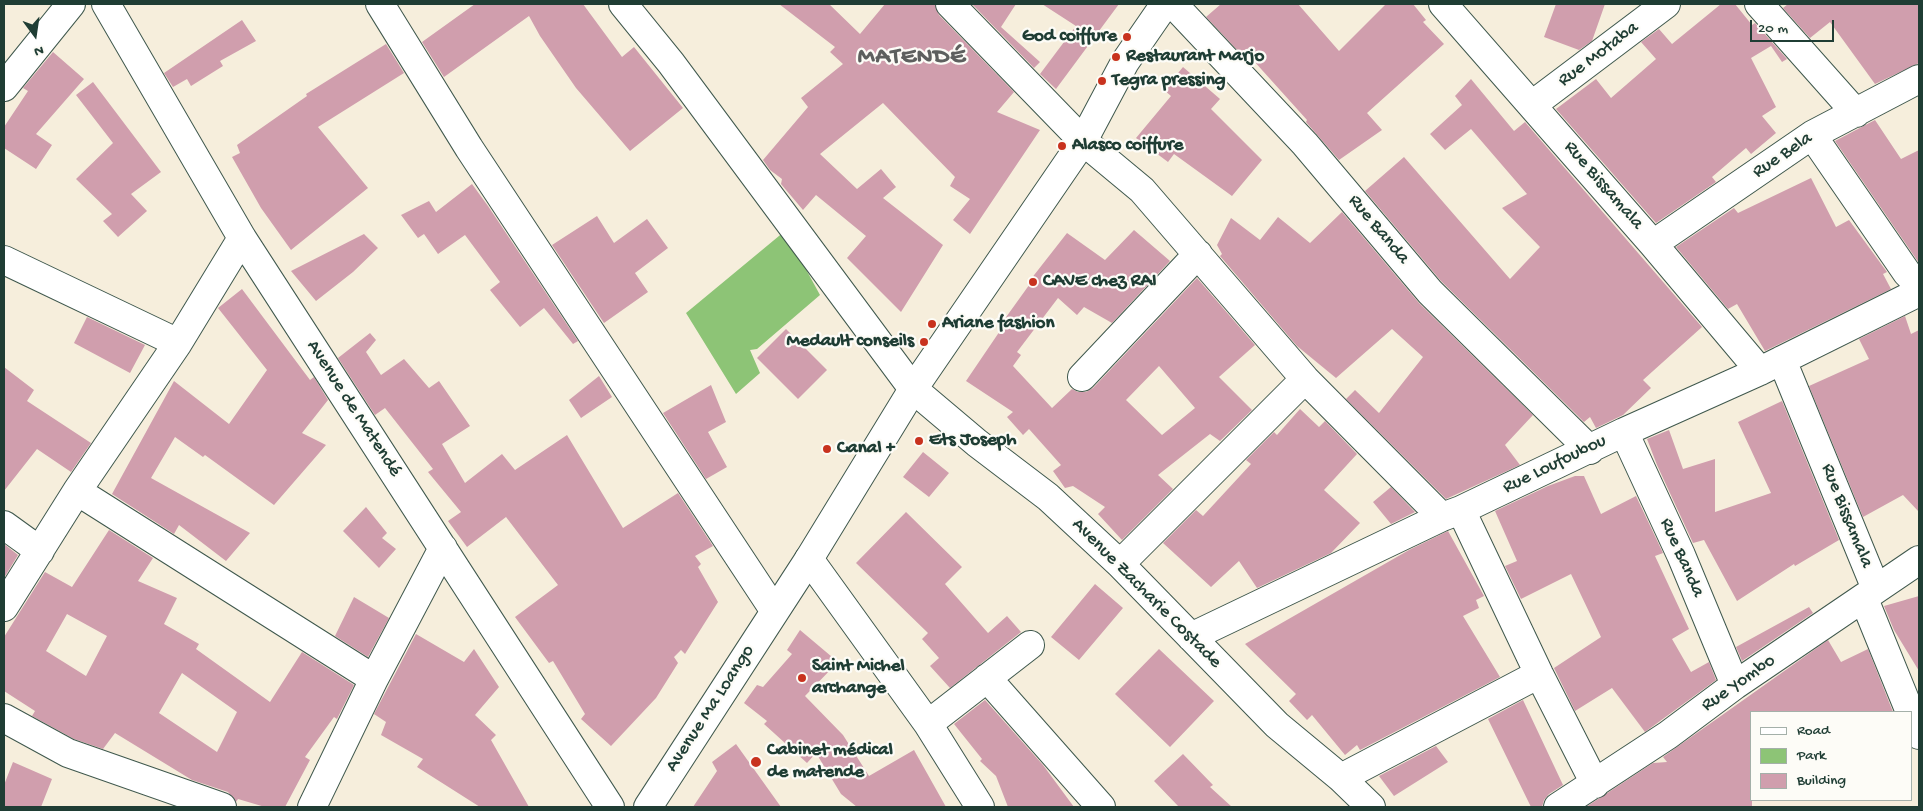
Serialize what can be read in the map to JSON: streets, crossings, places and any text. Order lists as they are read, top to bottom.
{
  "streets": {
    "street": [
      "Rue Motaba",
      "Rue Bela",
      "Rue Bissamala",
      "Rue Banda",
      "Avenue de Matendé",
      "Rue Loufoubou",
      "Avenue Zacharie Costade",
      "Rue Yombo",
      "Avenue Ma Loango"
    ]
  },
  "crossings": [
    ["Rue Motaba", "Rue Bissamala"],
    ["Rue Bela", "Rue Bissamala"],
    ["Rue Bissamala", "Rue Loufoubou"],
    ["Rue Bissamala", "Rue Yombo"],
    ["Rue Banda", "Rue Loufoubou"],
    ["Rue Banda", "Rue Yombo"],
    ["Rue Loufoubou", "Avenue Zacharie Costade"],
    ["Avenue Zacharie Costade", "Avenue Ma Loango"]
  ],
  "districts": ["MATENDÉ"],
  "places": [
    "God coiffure",
    "Restaurant Marjo",
    "Tegra pressing",
    "Alasco coiffure",
    "CAVE chez RAI",
    "Ariane fashion",
    "Medault conseils",
    "Ets Joseph",
    "Canal +",
    "Saint Michel archange",
    "Cabinet médical de matende"
  ],
  "legend": ["Road", "Park", "Building"],
  "scale_bar": "20 m",
  "north": "bottom"
}
